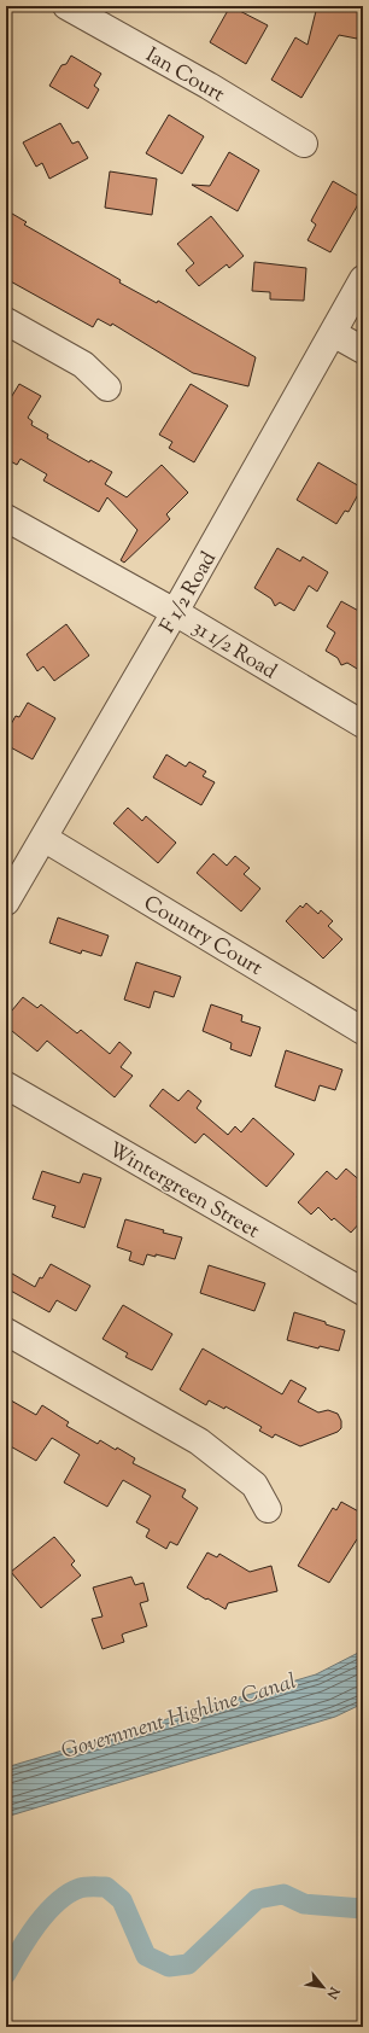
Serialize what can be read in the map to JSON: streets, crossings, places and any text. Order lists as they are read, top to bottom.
{
  "streets": {
    "street": [
      "Ian Court",
      "F 1/2 Road",
      "31 1/2 Road",
      "Country Court",
      "Wintergreen Street"
    ]
  },
  "crossings": [
    ["F 1/2 Road", "31 1/2 Road"],
    ["F 1/2 Road", "Country Court"]
  ],
  "water": ["Government Highline Canal"],
  "north": "bottom right"
}
